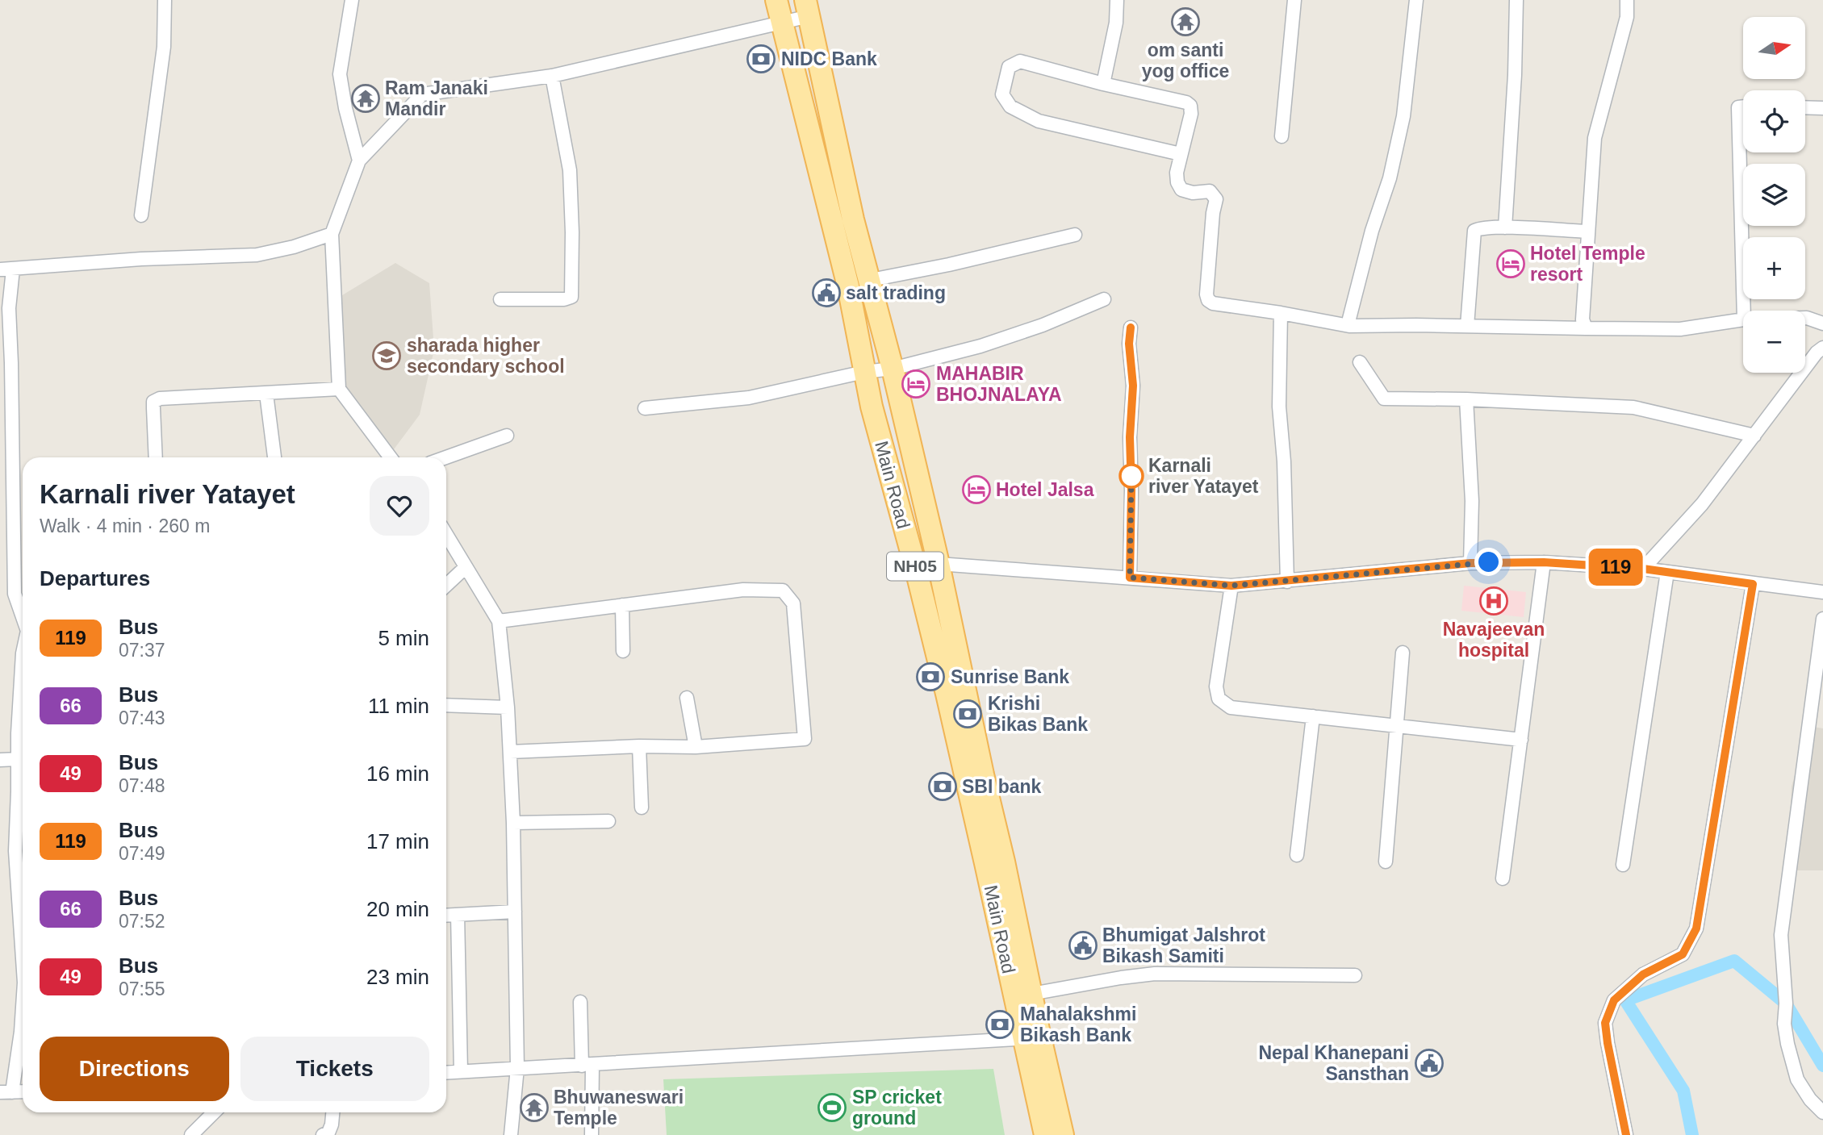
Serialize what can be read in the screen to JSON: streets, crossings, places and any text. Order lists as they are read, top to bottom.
{
  "streets": {
    "main road": ["Main Road", "NH05"]
  },
  "places": {
    "temple": ["om santi yog office", "Ram Janaki Mandir", "Bhuwaneswari Temple"],
    "bank": [
      "NIDC Bank",
      "Sunrise Bank",
      "Krishi Bikas Bank",
      "SBI bank",
      "Mahalakshmi Bikash Bank"
    ],
    "hotel": ["Hotel Temple resort", "MAHABIR BHOJNALAYA", "Hotel Jalsa"],
    "public building": ["salt trading", "Bhumigat Jalshrot Bikash Samiti", "Nepal Khanepani Sansthan"],
    "school or university": ["sharada higher secondary school"],
    "other": ["Karnali river Yatayet"],
    "hospital": ["Navajeevan hospital"],
    "sports": ["SP cricket ground"]
  },
  "lines": ["bus line 119"],
  "north": "right",
  "page": {
    "on_map": "119",
    "map_buttons": ["+", "−"],
    "heading": [
      ["Karnali river Yatayet", "Walk · 4 min · 260 m"],
      "Departures"
    ],
    "list": [
      {
        "mark": "119",
        "name": "Bus",
        "note": "07:37",
        "value": "5 min"
      },
      {
        "mark": "66",
        "name": "Bus",
        "note": "07:43",
        "value": "11 min"
      },
      {
        "mark": "49",
        "name": "Bus",
        "note": "07:48",
        "value": "16 min"
      },
      {
        "mark": "119",
        "name": "Bus",
        "note": "07:49",
        "value": "17 min"
      },
      {
        "mark": "66",
        "name": "Bus",
        "note": "07:52",
        "value": "20 min"
      },
      {
        "mark": "49",
        "name": "Bus",
        "note": "07:55",
        "value": "23 min"
      }
    ],
    "buttons": ["Directions", "Tickets"]
  }
}
